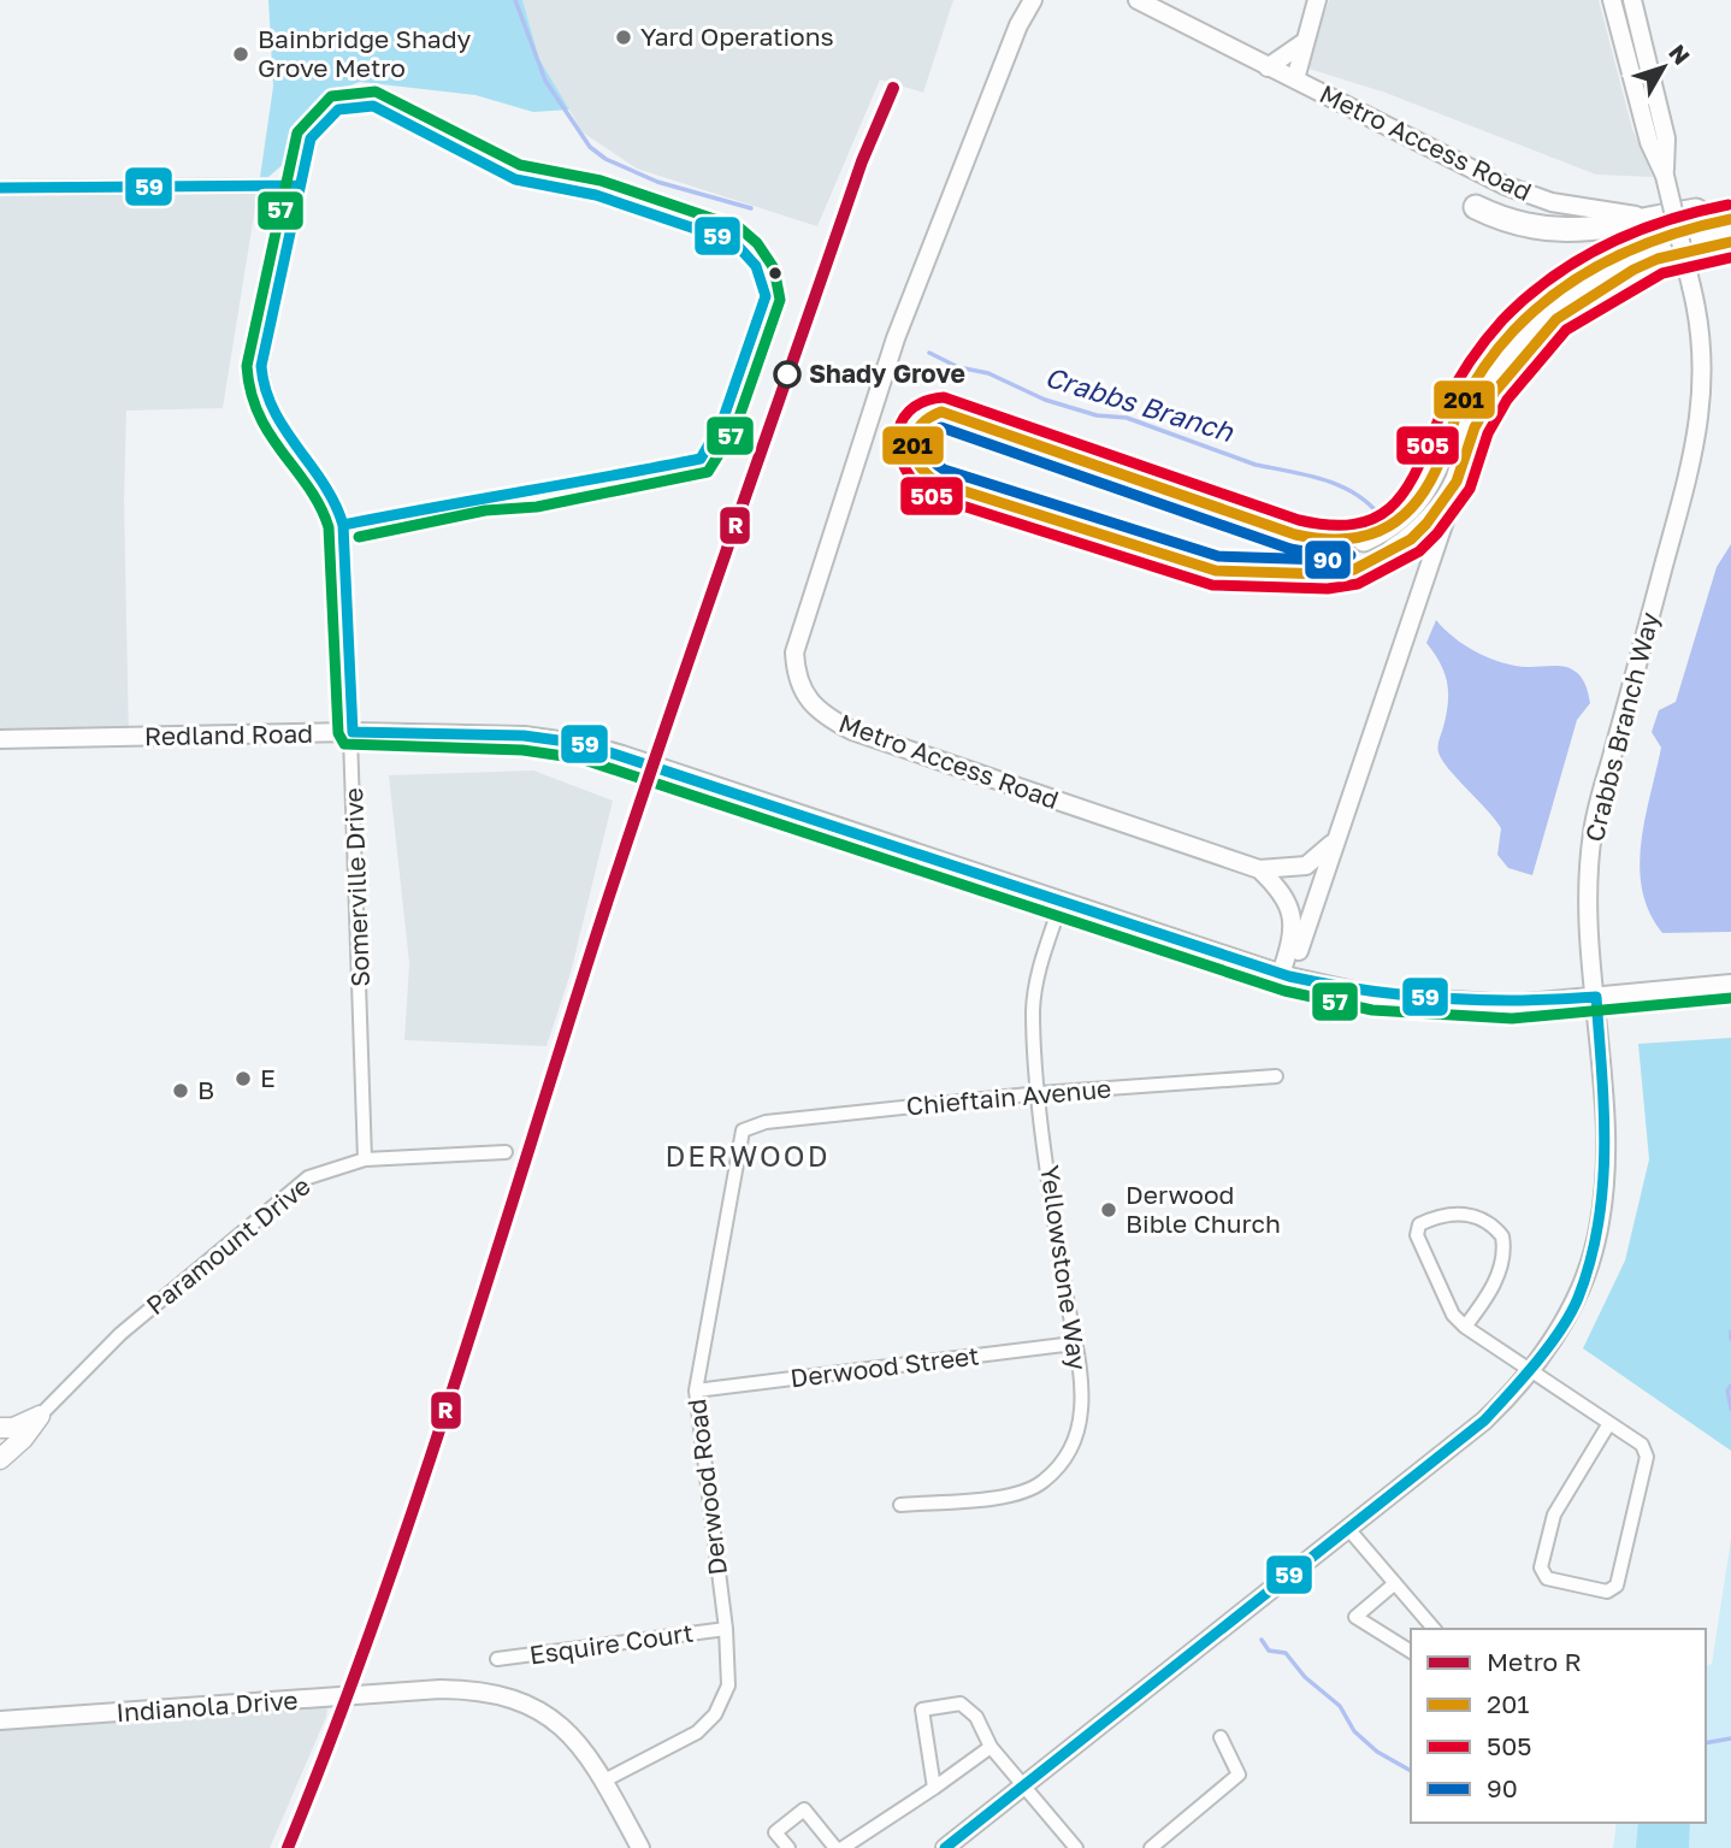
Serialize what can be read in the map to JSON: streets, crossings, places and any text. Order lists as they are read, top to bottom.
{
  "streets": {
    "highway": ["Metro Access Road"],
    "main road": ["Crabbs Branch Way", "Redland Road", "Indianola Drive"],
    "street": [
      "Somerville Drive",
      "Chieftain Avenue",
      "Paramount Drive",
      "Yellowstone Way",
      "Derwood Street",
      "Derwood Road",
      "Esquire Court"
    ]
  },
  "crossings": [
    ["Crabbs Branch Way", "Redland Road"],
    ["Redland Road", "Somerville Drive"],
    ["Redland Road", "Yellowstone Way"],
    ["Somerville Drive", "Paramount Drive"],
    ["Chieftain Avenue", "Yellowstone Way"],
    ["Chieftain Avenue", "Derwood Road"],
    ["Yellowstone Way", "Derwood Street"],
    ["Derwood Street", "Derwood Road"],
    ["Derwood Road", "Esquire Court"],
    ["Derwood Road", "Indianola Drive"]
  ],
  "districts": ["DERWOOD"],
  "water": ["Crabbs Branch"],
  "places": [
    "Yard Operations",
    "Bainbridge Shady Grove Metro",
    "Shady Grove",
    "E",
    "B",
    "Derwood Bible Church"
  ],
  "lines": [
    "metro line R",
    "transit line 57",
    "transit line 59",
    "transit line 505",
    "transit line 201",
    "transit line 90"
  ],
  "legend": [
    "Metro R",
    "201",
    "505",
    "90"
  ],
  "north": "top right"
}
